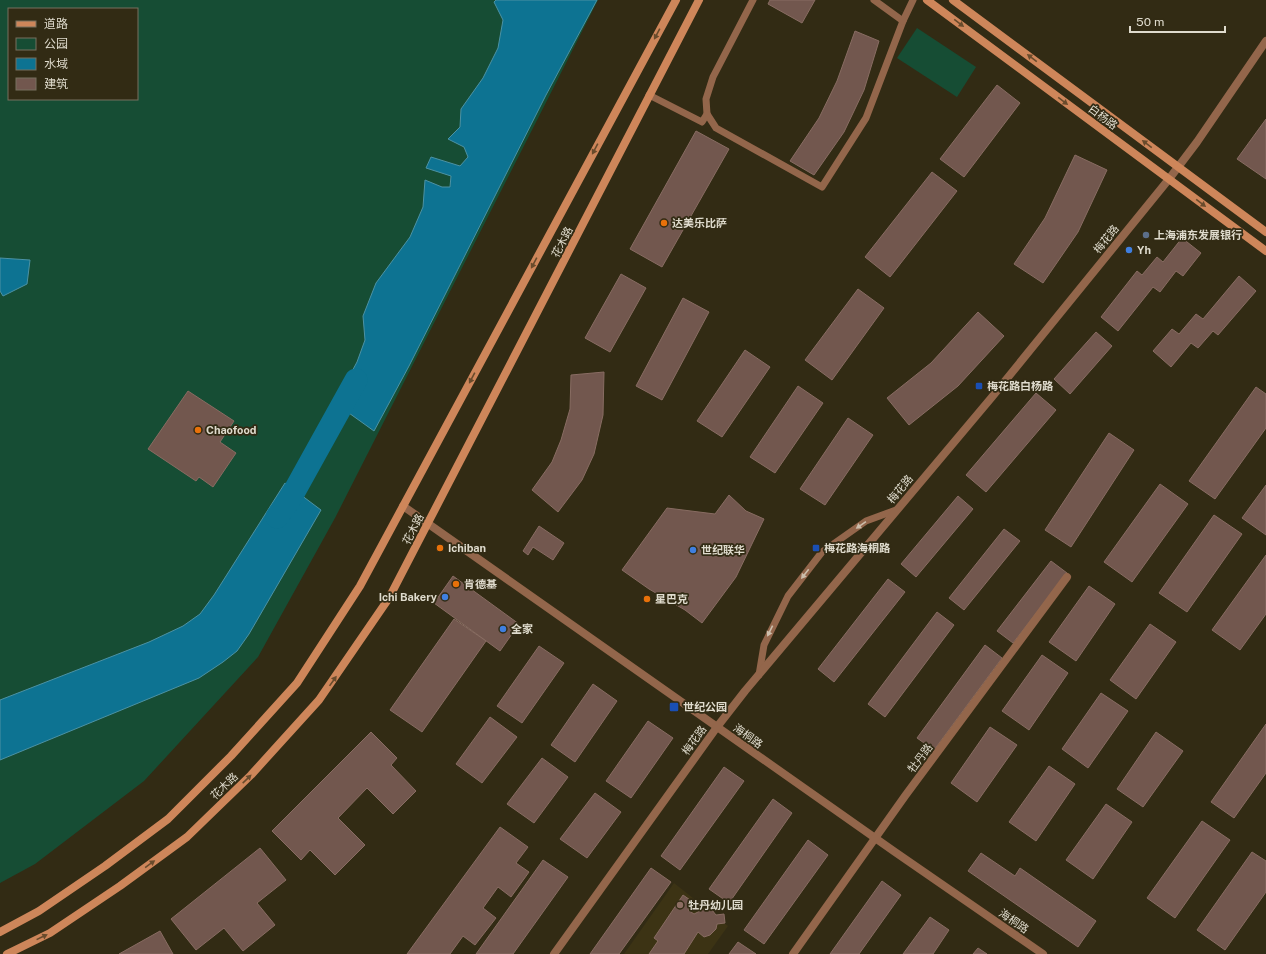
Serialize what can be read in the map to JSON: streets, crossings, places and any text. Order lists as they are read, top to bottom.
{
  "streets": {
    "main road": ["白杨路", "花木路"],
    "street": ["梅花路", "海桐路", "牡丹路"]
  },
  "crossings": [
    ["白杨路", "梅花路"],
    ["梅花路", "海桐路"],
    ["花木路", "海桐路"],
    ["海桐路", "牡丹路"]
  ],
  "places": {
    "other": [
      "达美乐比萨",
      "上海浦东发展银行",
      "Yh",
      "Chaofood",
      "Ichiban",
      "世纪联华",
      "肯德基",
      "Ichi Bakery",
      "星巴克",
      "全家",
      "牡丹幼儿园"
    ],
    "transit": ["梅花路白杨路", "梅花路海桐路", "世纪公园"]
  },
  "legend": [
    "道路",
    "公园",
    "水域",
    "建筑"
  ],
  "scale_bar": "50 m"
}
